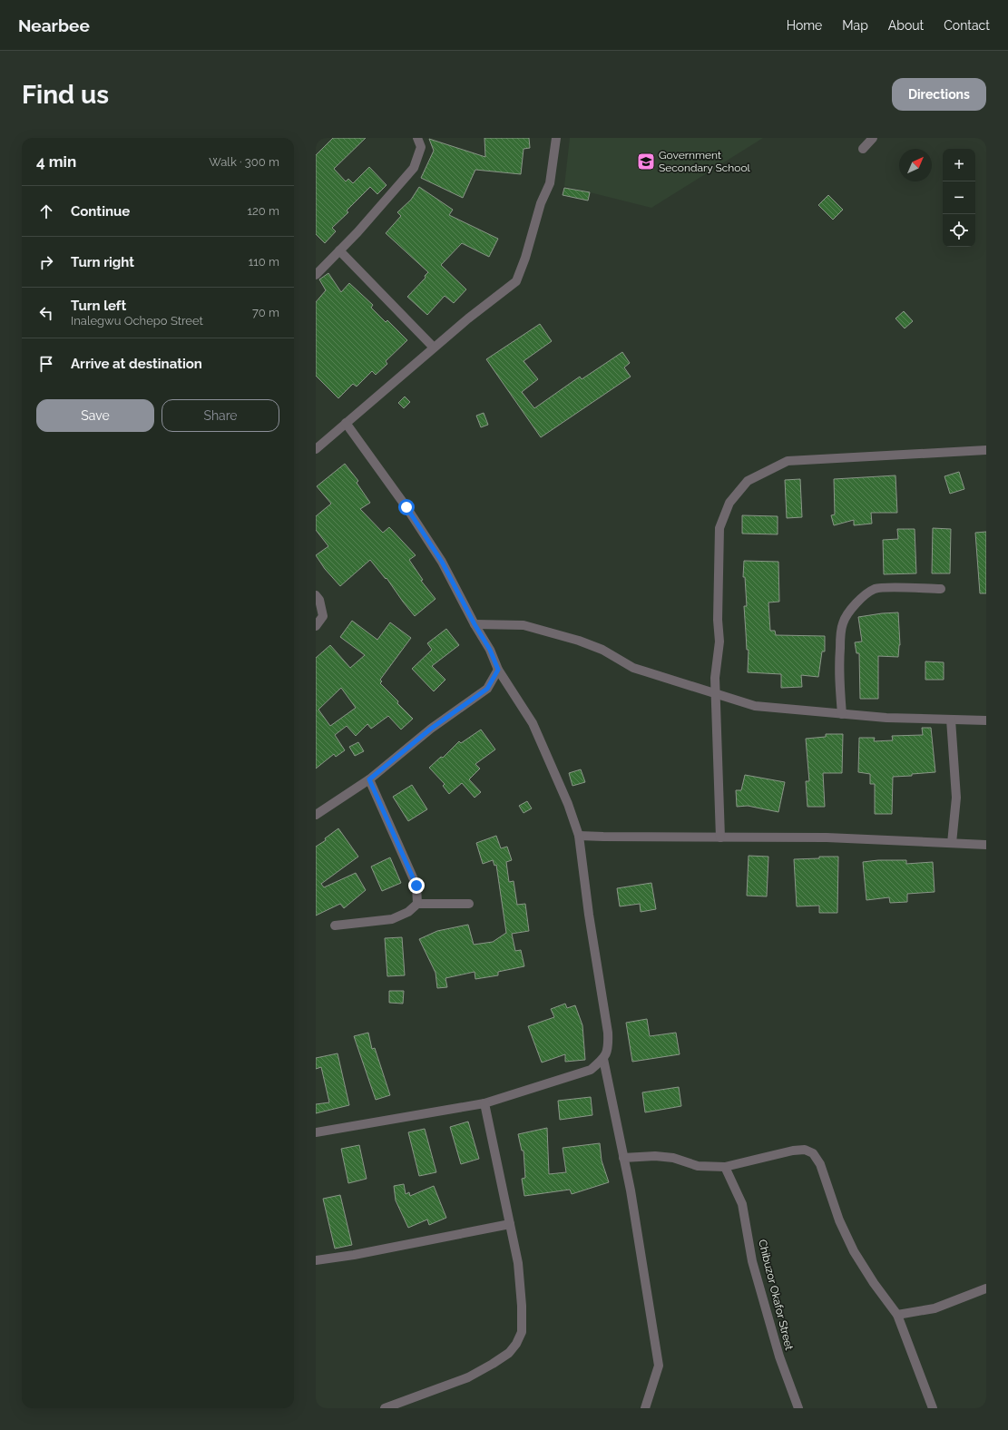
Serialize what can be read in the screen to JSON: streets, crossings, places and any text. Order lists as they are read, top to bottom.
{
  "streets": {
    "street": ["Chibuzor Okafor Street"]
  },
  "places": {
    "school or university": ["Government Secondary School"]
  },
  "north": "top right",
  "page": {
    "header": "Nearbee",
    "nav": [
      "Home",
      "Map",
      "About",
      "Contact"
    ],
    "buttons": [
      "Directions",
      ["Save", "Share"]
    ],
    "title": "Find us",
    "heading": ["4 min", "Walk · 300 m"],
    "map_buttons": ["+", "−"],
    "list": [
      ["Continue", "120 m"],
      ["Turn right", "110 m"],
      ["Turn left", "Inalegwu Ochepo Street", "70 m"],
      "Arrive at destination"
    ]
  }
}
